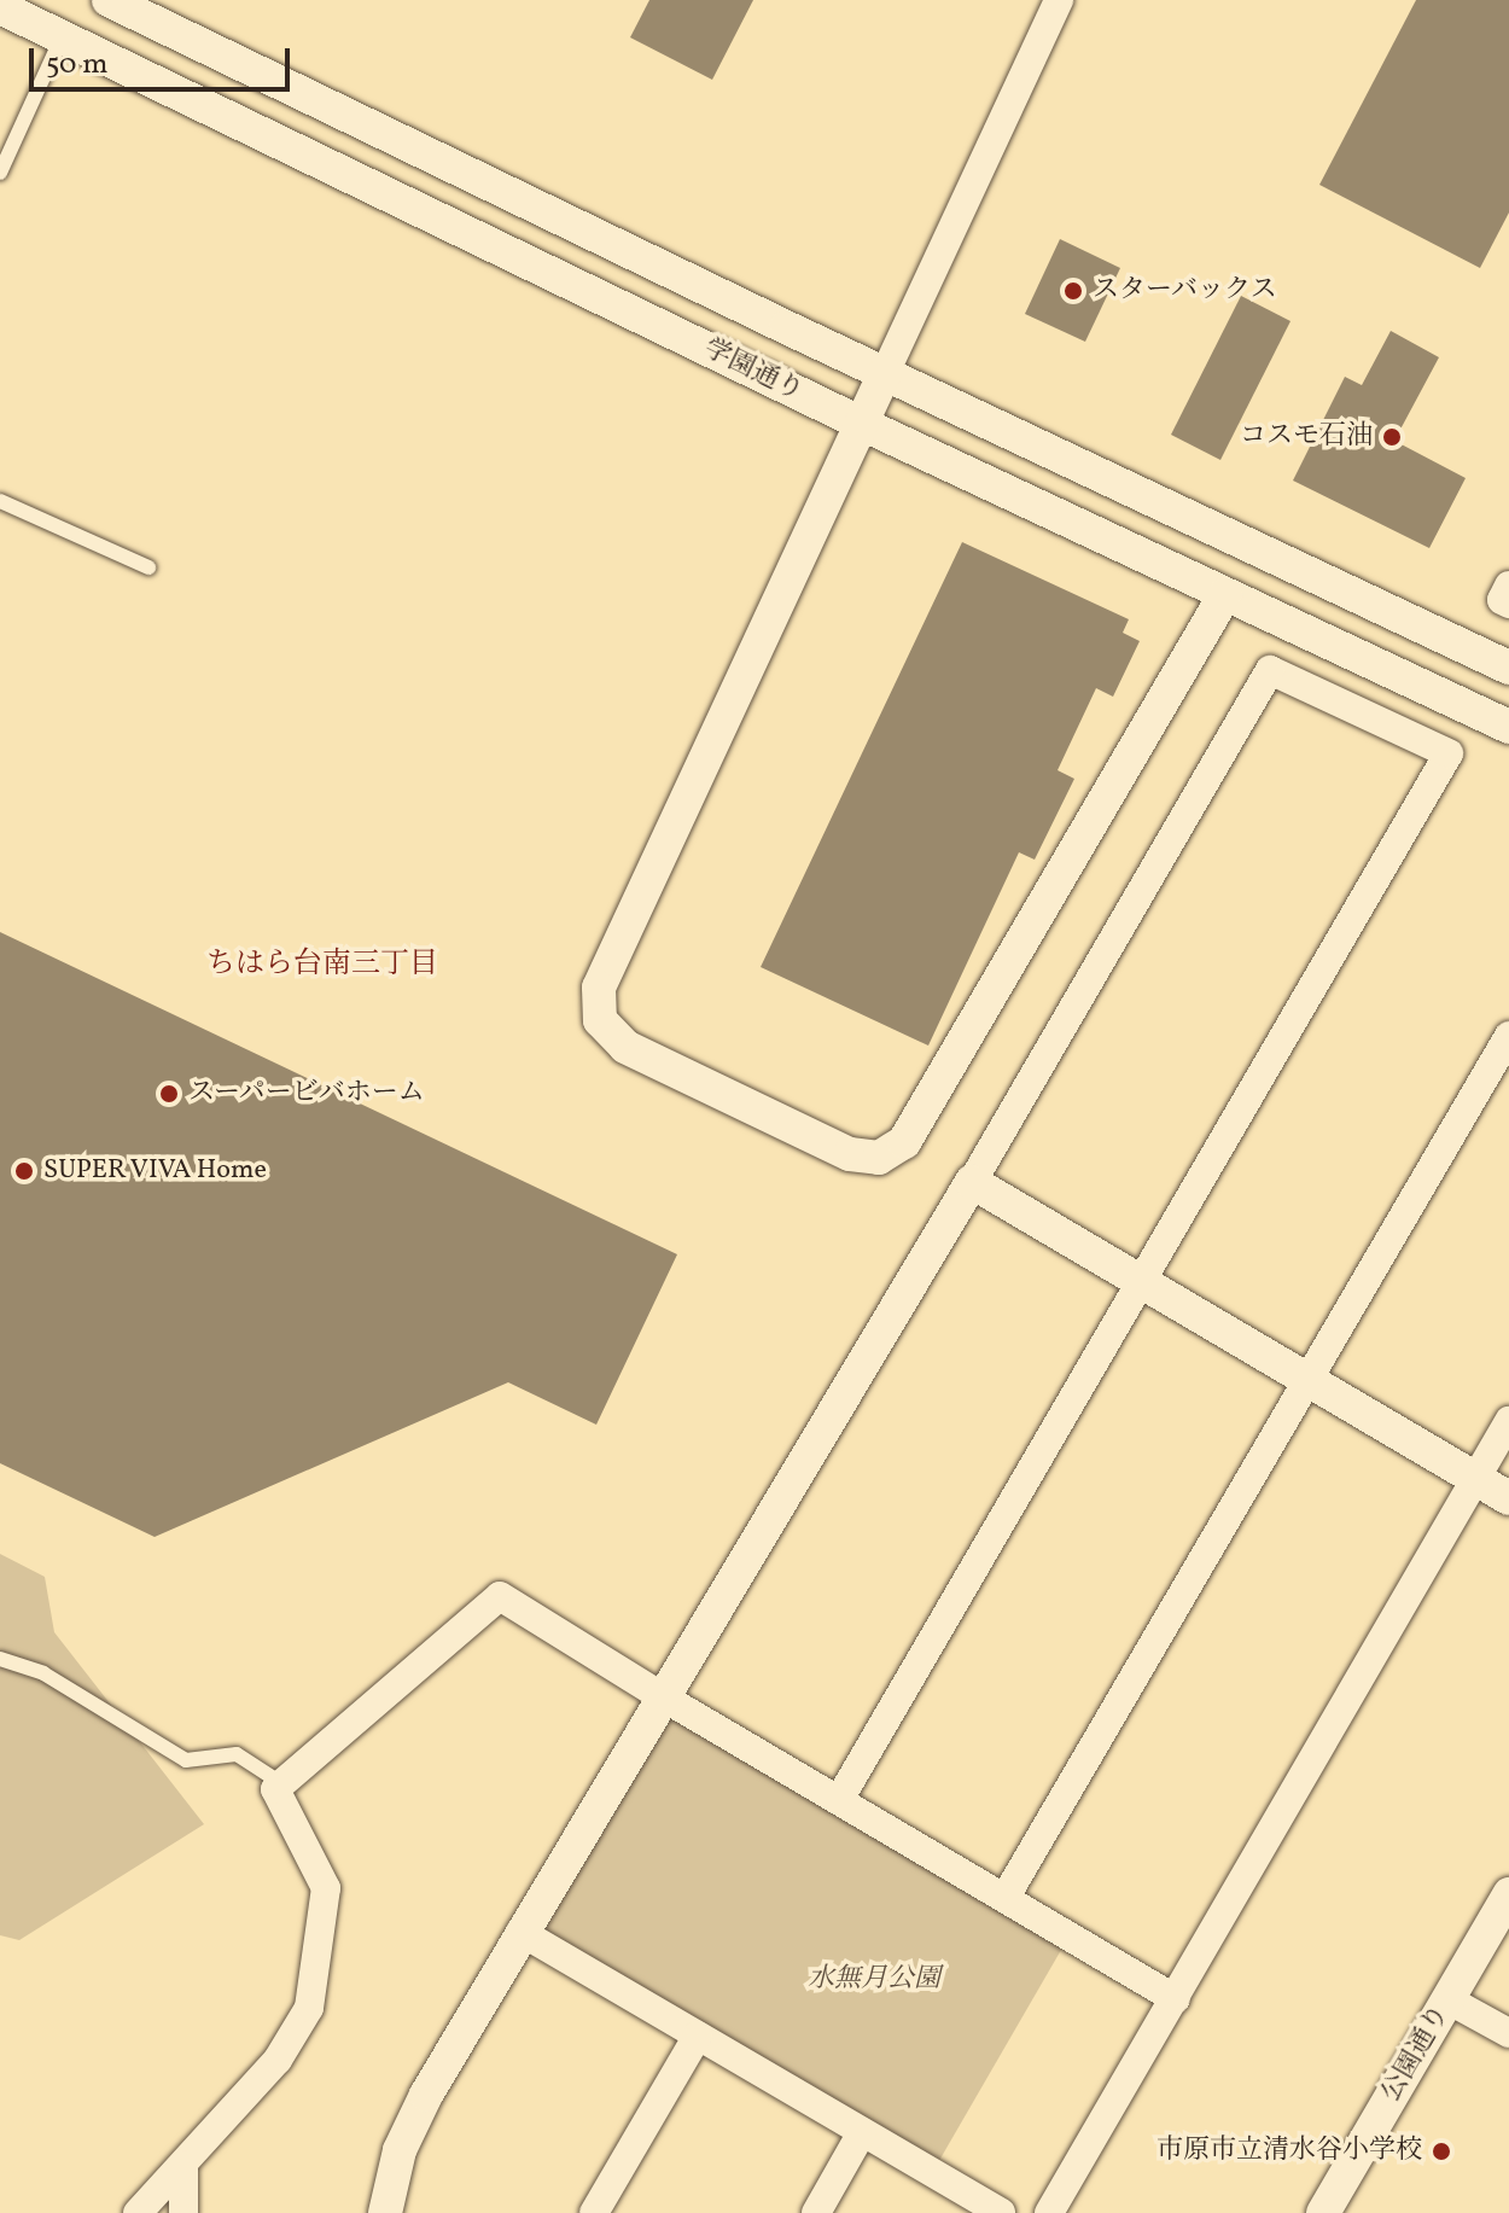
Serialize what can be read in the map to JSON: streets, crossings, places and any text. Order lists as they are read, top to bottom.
{
  "streets": {
    "street": ["学園通り", "公園通り"]
  },
  "districts": ["ちはら台南三丁目"],
  "parks": ["水無月公園"],
  "places": [
    "スターバックス",
    "コスモ石油",
    "スーパービバホーム",
    "SUPER VIVA Home",
    "市原市立清水谷小学校"
  ],
  "scale_bar": "50 m"
}
